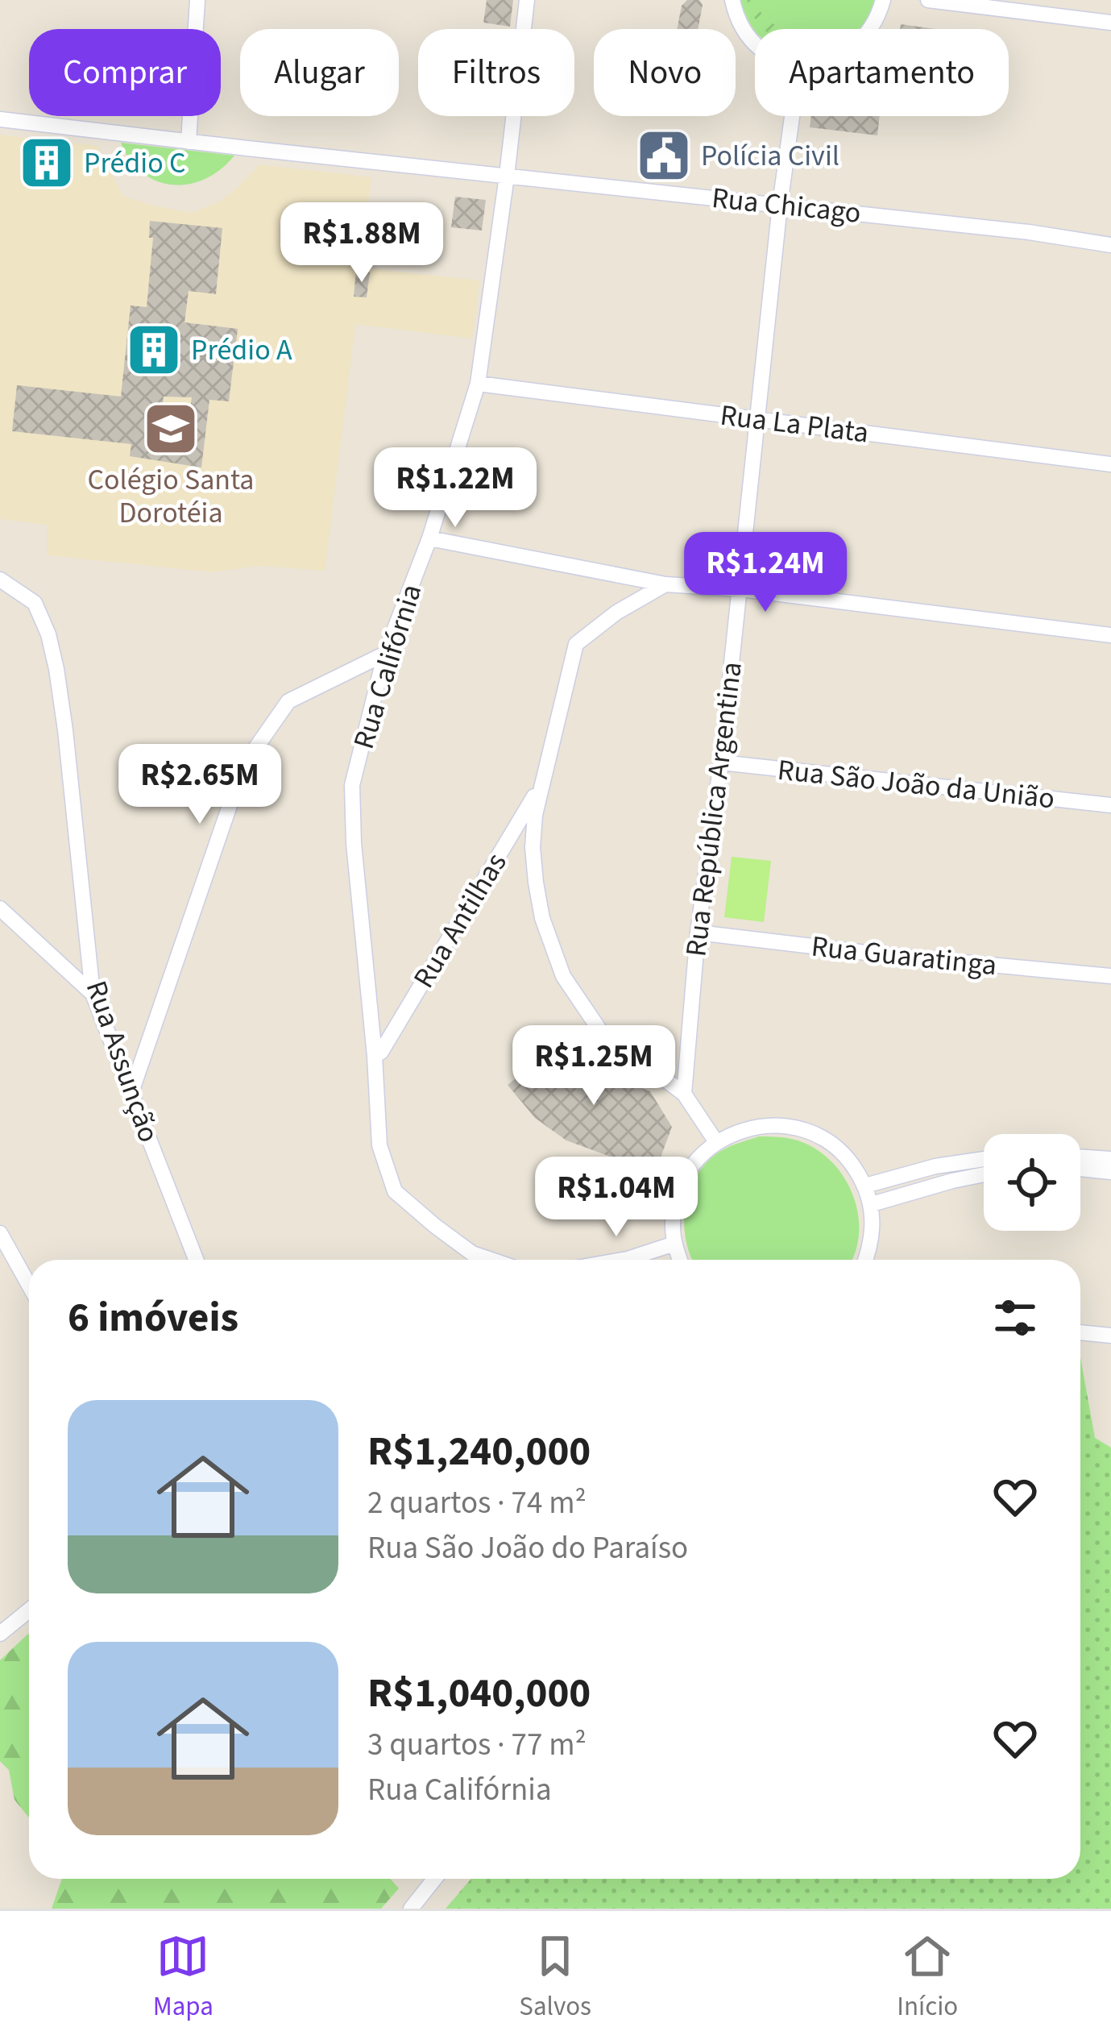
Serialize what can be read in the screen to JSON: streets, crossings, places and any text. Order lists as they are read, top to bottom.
{
  "streets": {
    "street": [
      "Rua Chicago",
      "Rua La Plata",
      "Rua Califórnia",
      "Rua São João da União",
      "Rua República Argentina",
      "Rua Antilhas",
      "Rua Guaratinga",
      "Rua Assunção"
    ]
  },
  "crossings": [
    ["Rua Chicago", "Rua Califórnia"],
    ["Rua Chicago", "Rua República Argentina"],
    ["Rua La Plata", "Rua Califórnia"],
    ["Rua La Plata", "Rua República Argentina"],
    ["Rua Califórnia", "Rua Antilhas"],
    ["Rua São João da União", "Rua República Argentina"],
    ["Rua República Argentina", "Rua Guaratinga"]
  ],
  "places": {
    "public building": ["Polícia Civil"],
    "building": ["Prédio C", "Prédio A"],
    "school or university": ["Colégio Santa Dorotéia"]
  },
  "page": {
    "chip": [
      "Comprar",
      "Alugar",
      "Filtros",
      "Novo",
      "Apartamento"
    ],
    "price": [
      "R$1.88M",
      "R$1.22M",
      "R$1.24M",
      "R$2.65M",
      "R$1.25M",
      "R$1.04M"
    ],
    "heading": "6 imóveis",
    "list": [
      {
        "name": "R$1,240,000",
        "note": "2 quartos · 74 m² · Rua São João do Paraíso"
      },
      {
        "name": "R$1,040,000",
        "note": "3 quartos · 77 m² · Rua Califórnia"
      }
    ],
    "tabs": ["Mapa", "Salvos", "Início"]
  }
}
